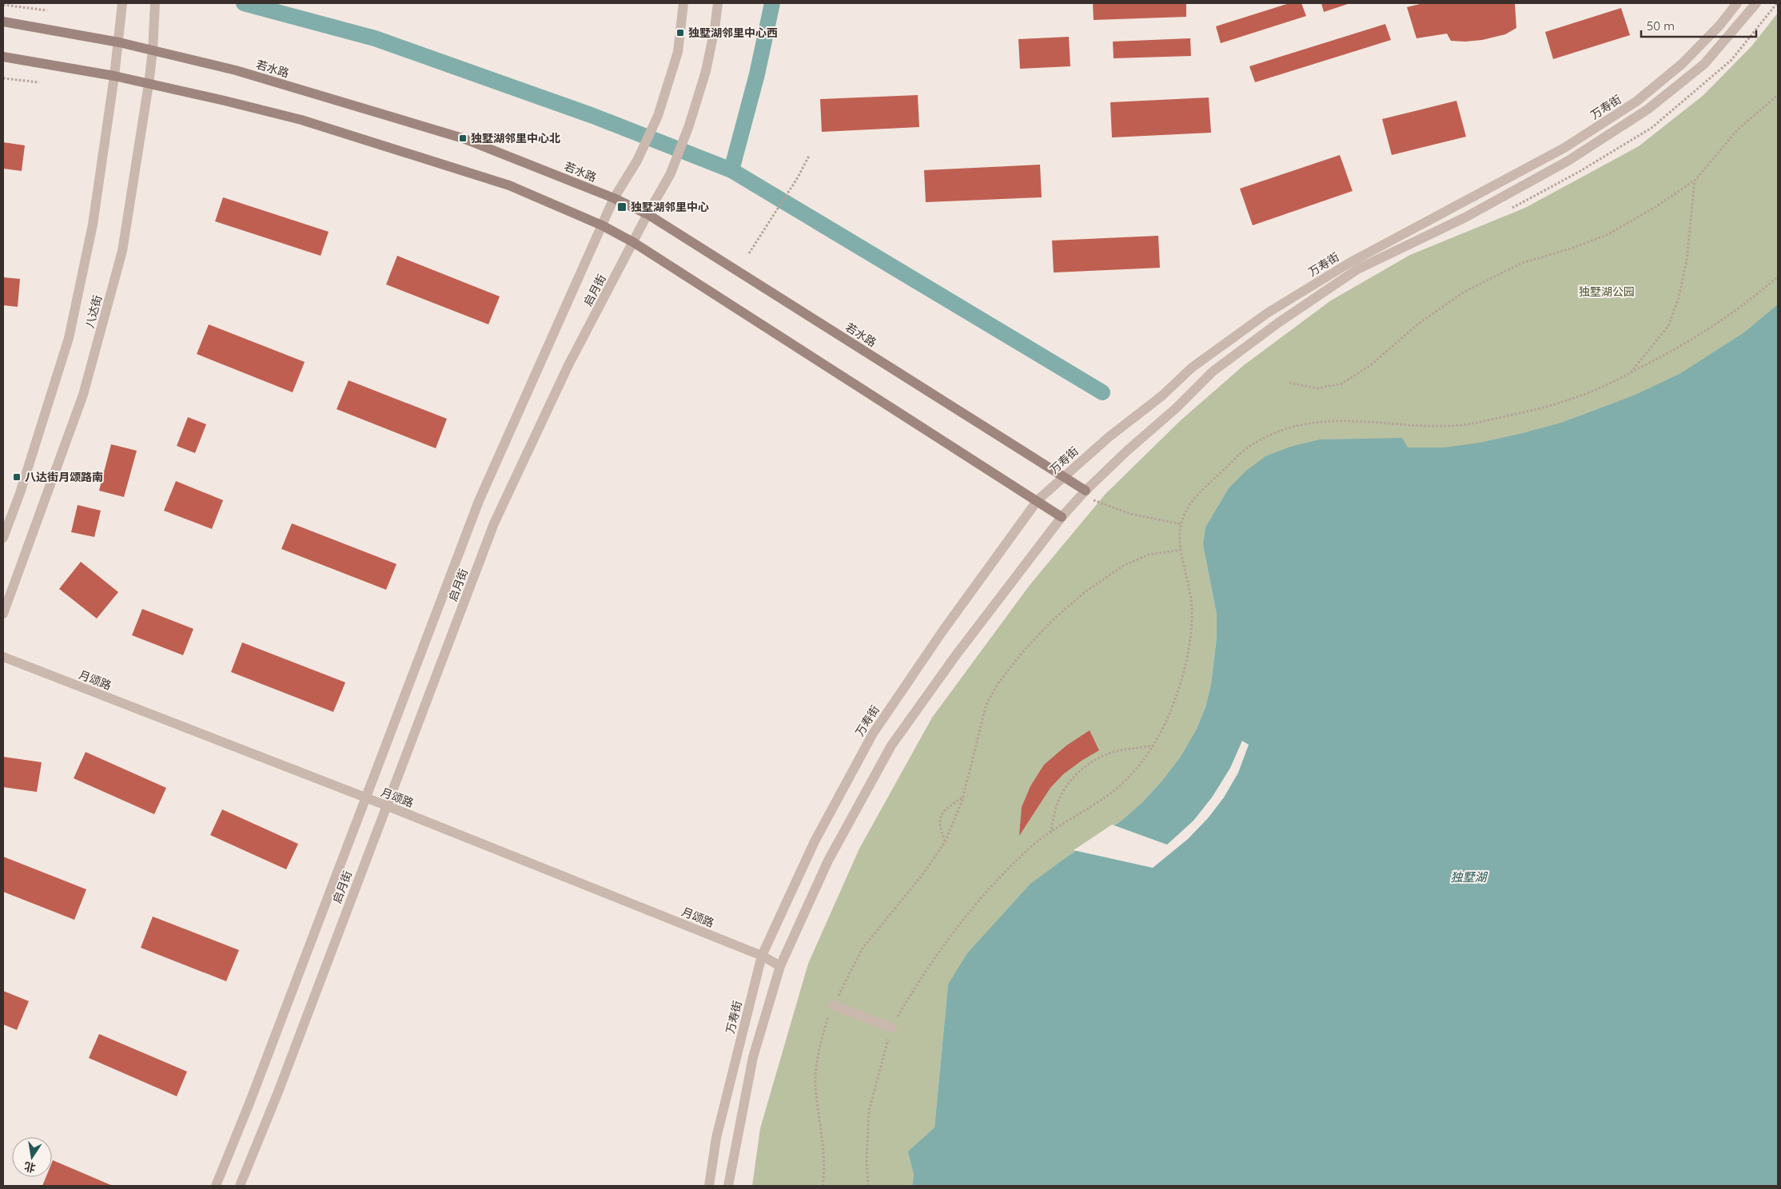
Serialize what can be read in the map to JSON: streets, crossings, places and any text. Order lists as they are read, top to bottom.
{
  "streets": {
    "main road": ["若水路"],
    "street": [
      "万寿街",
      "启月街",
      "八达街",
      "月颂路"
    ]
  },
  "crossings": [
    ["若水路", "万寿街"],
    ["若水路", "启月街"],
    ["若水路", "八达街"],
    ["万寿街", "月颂路"],
    ["启月街", "月颂路"]
  ],
  "water": ["独墅湖"],
  "parks": ["独墅湖公园"],
  "places": {
    "transit": [
      "独墅湖邻里中心西",
      "独墅湖邻里中心北",
      "独墅湖邻里中心",
      "八达街月颂路南"
    ]
  },
  "scale_bar": "50 m",
  "north": "bottom"
}
